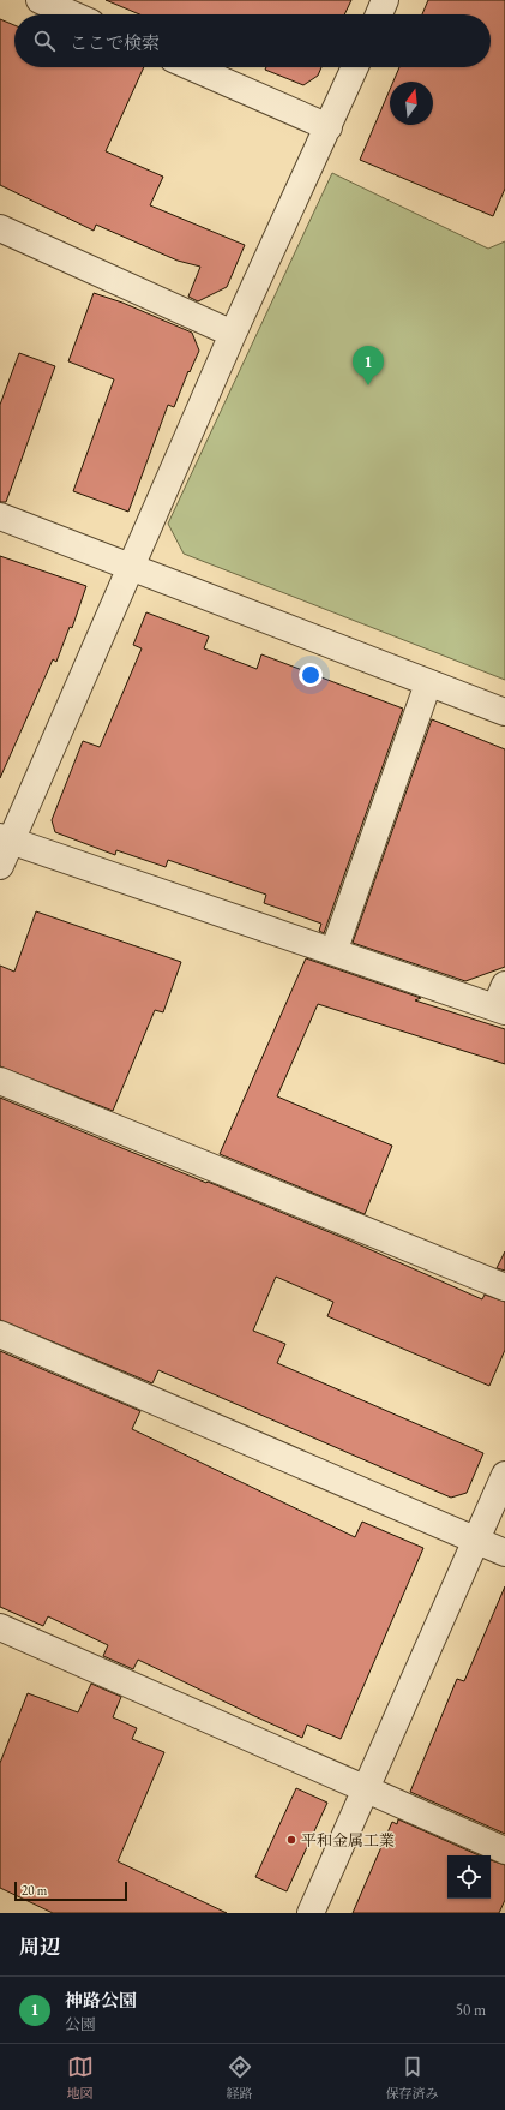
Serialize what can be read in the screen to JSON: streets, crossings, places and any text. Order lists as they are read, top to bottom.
{
  "places": ["平和金属工業"],
  "scale_bar": "20 m",
  "north": "top",
  "page": {
    "search": "ここで検索",
    "pins": "1",
    "scale": "20 m",
    "heading": "周辺",
    "list": [
      {
        "mark": "1",
        "name": "神路公園",
        "note": "公園",
        "value": "50 m"
      }
    ],
    "nav": ["地図", "経路", "保存済み"]
  }
}
